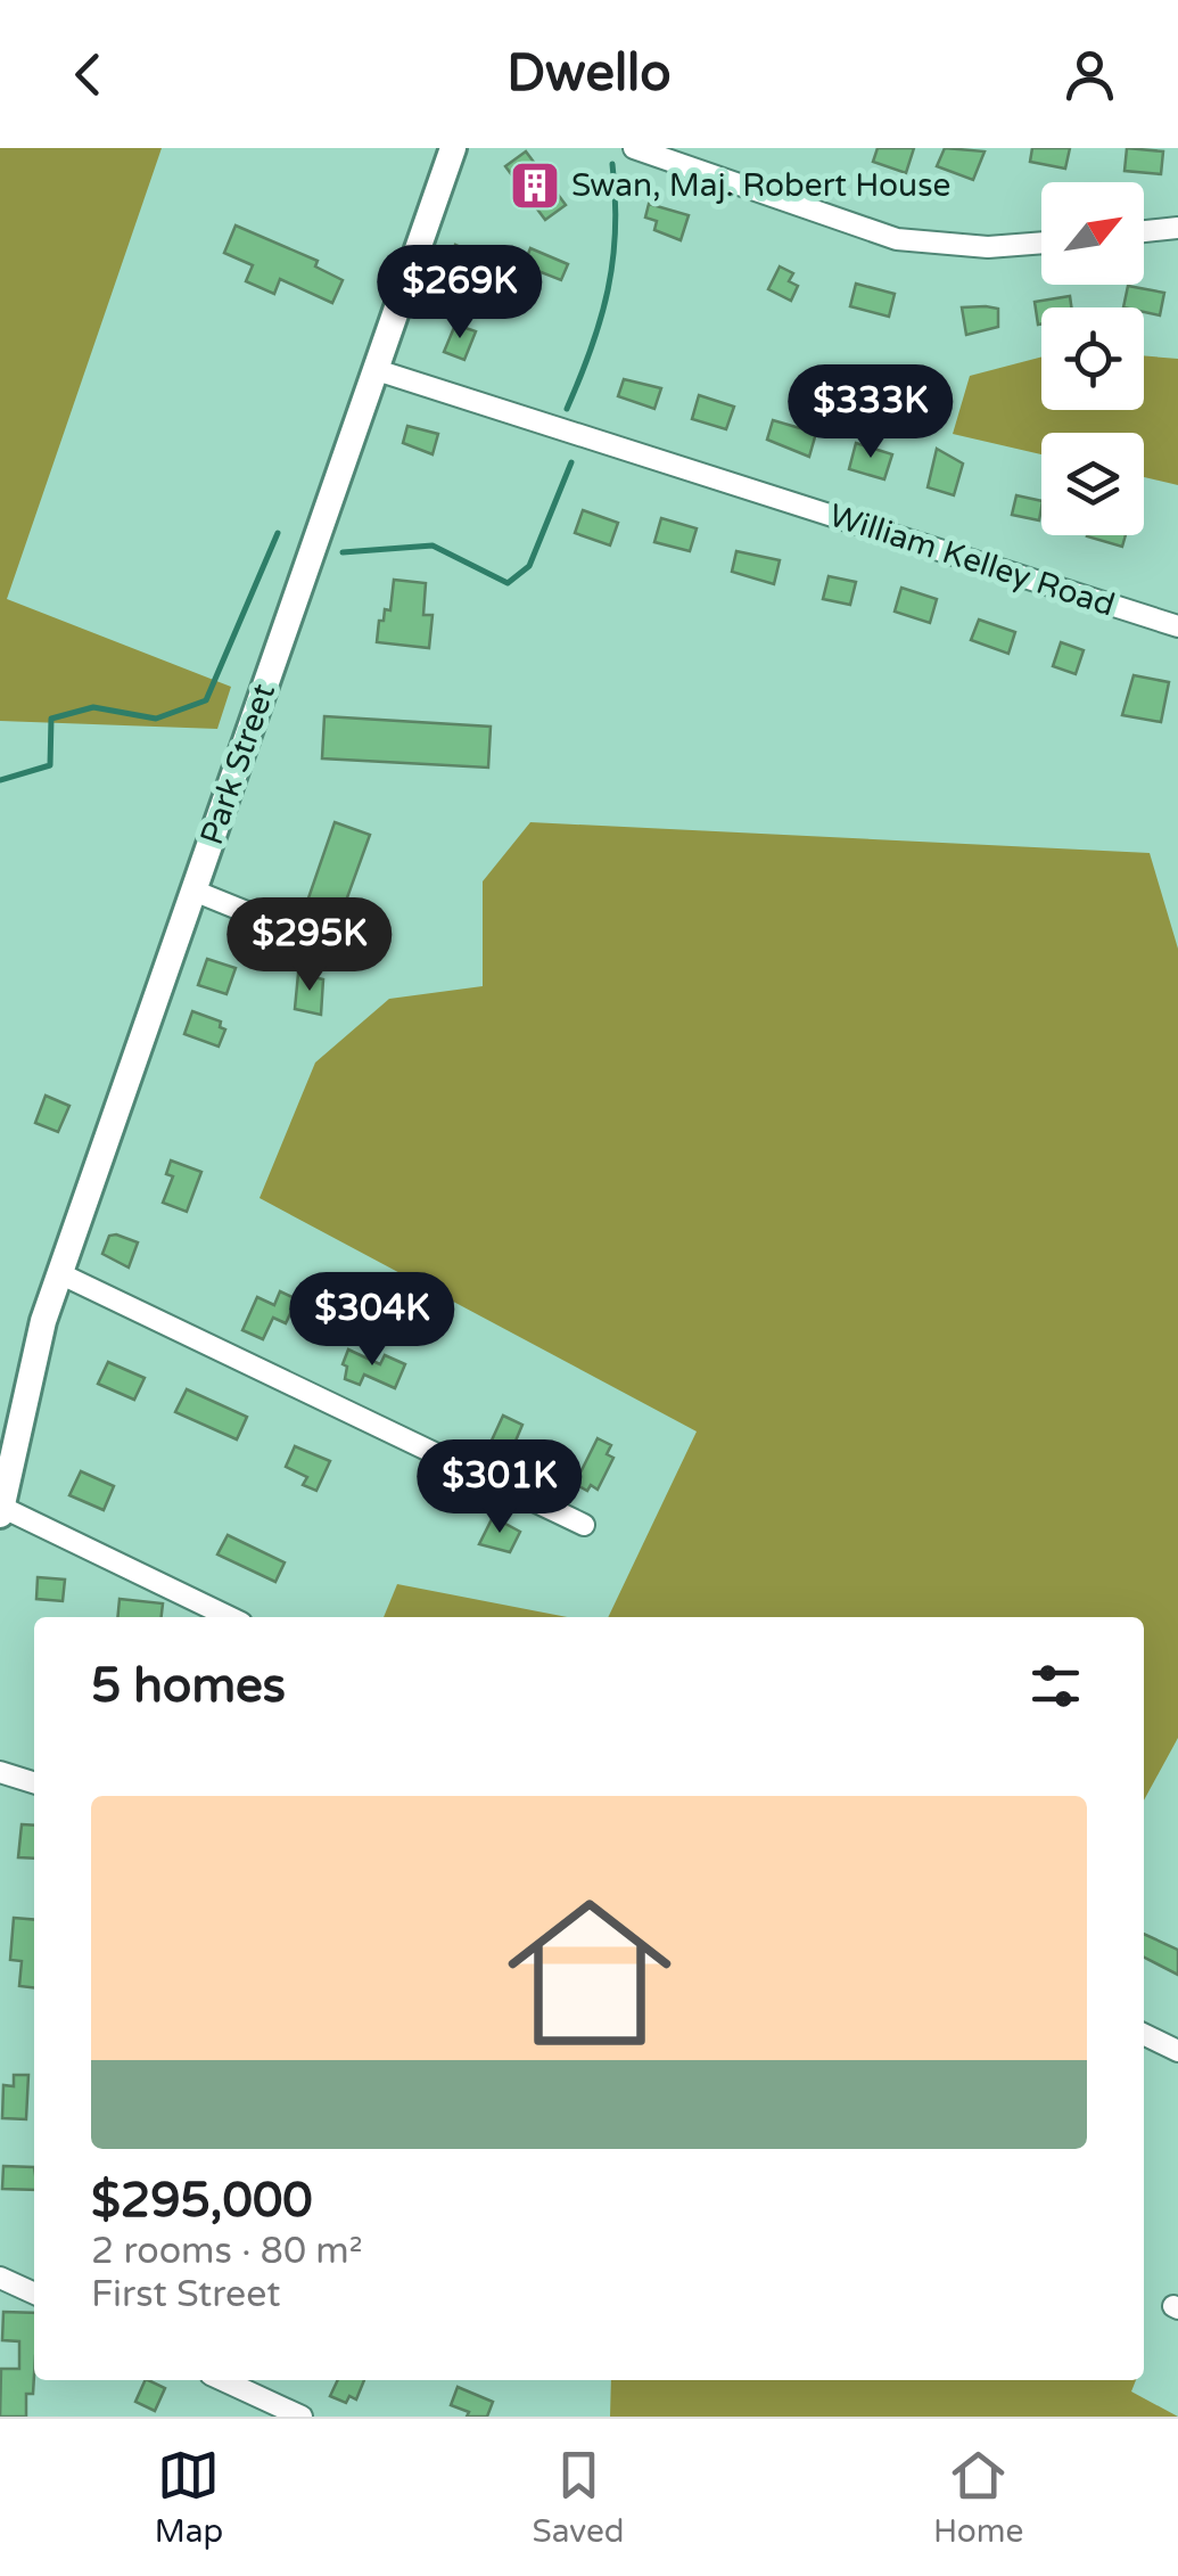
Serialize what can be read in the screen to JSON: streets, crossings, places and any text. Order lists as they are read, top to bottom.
{
  "streets": {
    "main road": ["Park Street"],
    "street": ["William Kelley Road"]
  },
  "crossings": [
    ["William Kelley Road", "Park Street"]
  ],
  "places": {
    "building": ["Swan, Maj. Robert House"]
  },
  "north": "top right",
  "page": {
    "header": "Dwello",
    "price": [
      "$269K",
      "$333K",
      "$295K",
      "$304K",
      "$301K"
    ],
    "heading": "5 homes",
    "list": [
      {
        "name": "$295,000",
        "note": "2 rooms · 80 m² · First Street"
      }
    ],
    "tabs": ["Map", "Saved", "Home"]
  }
}
